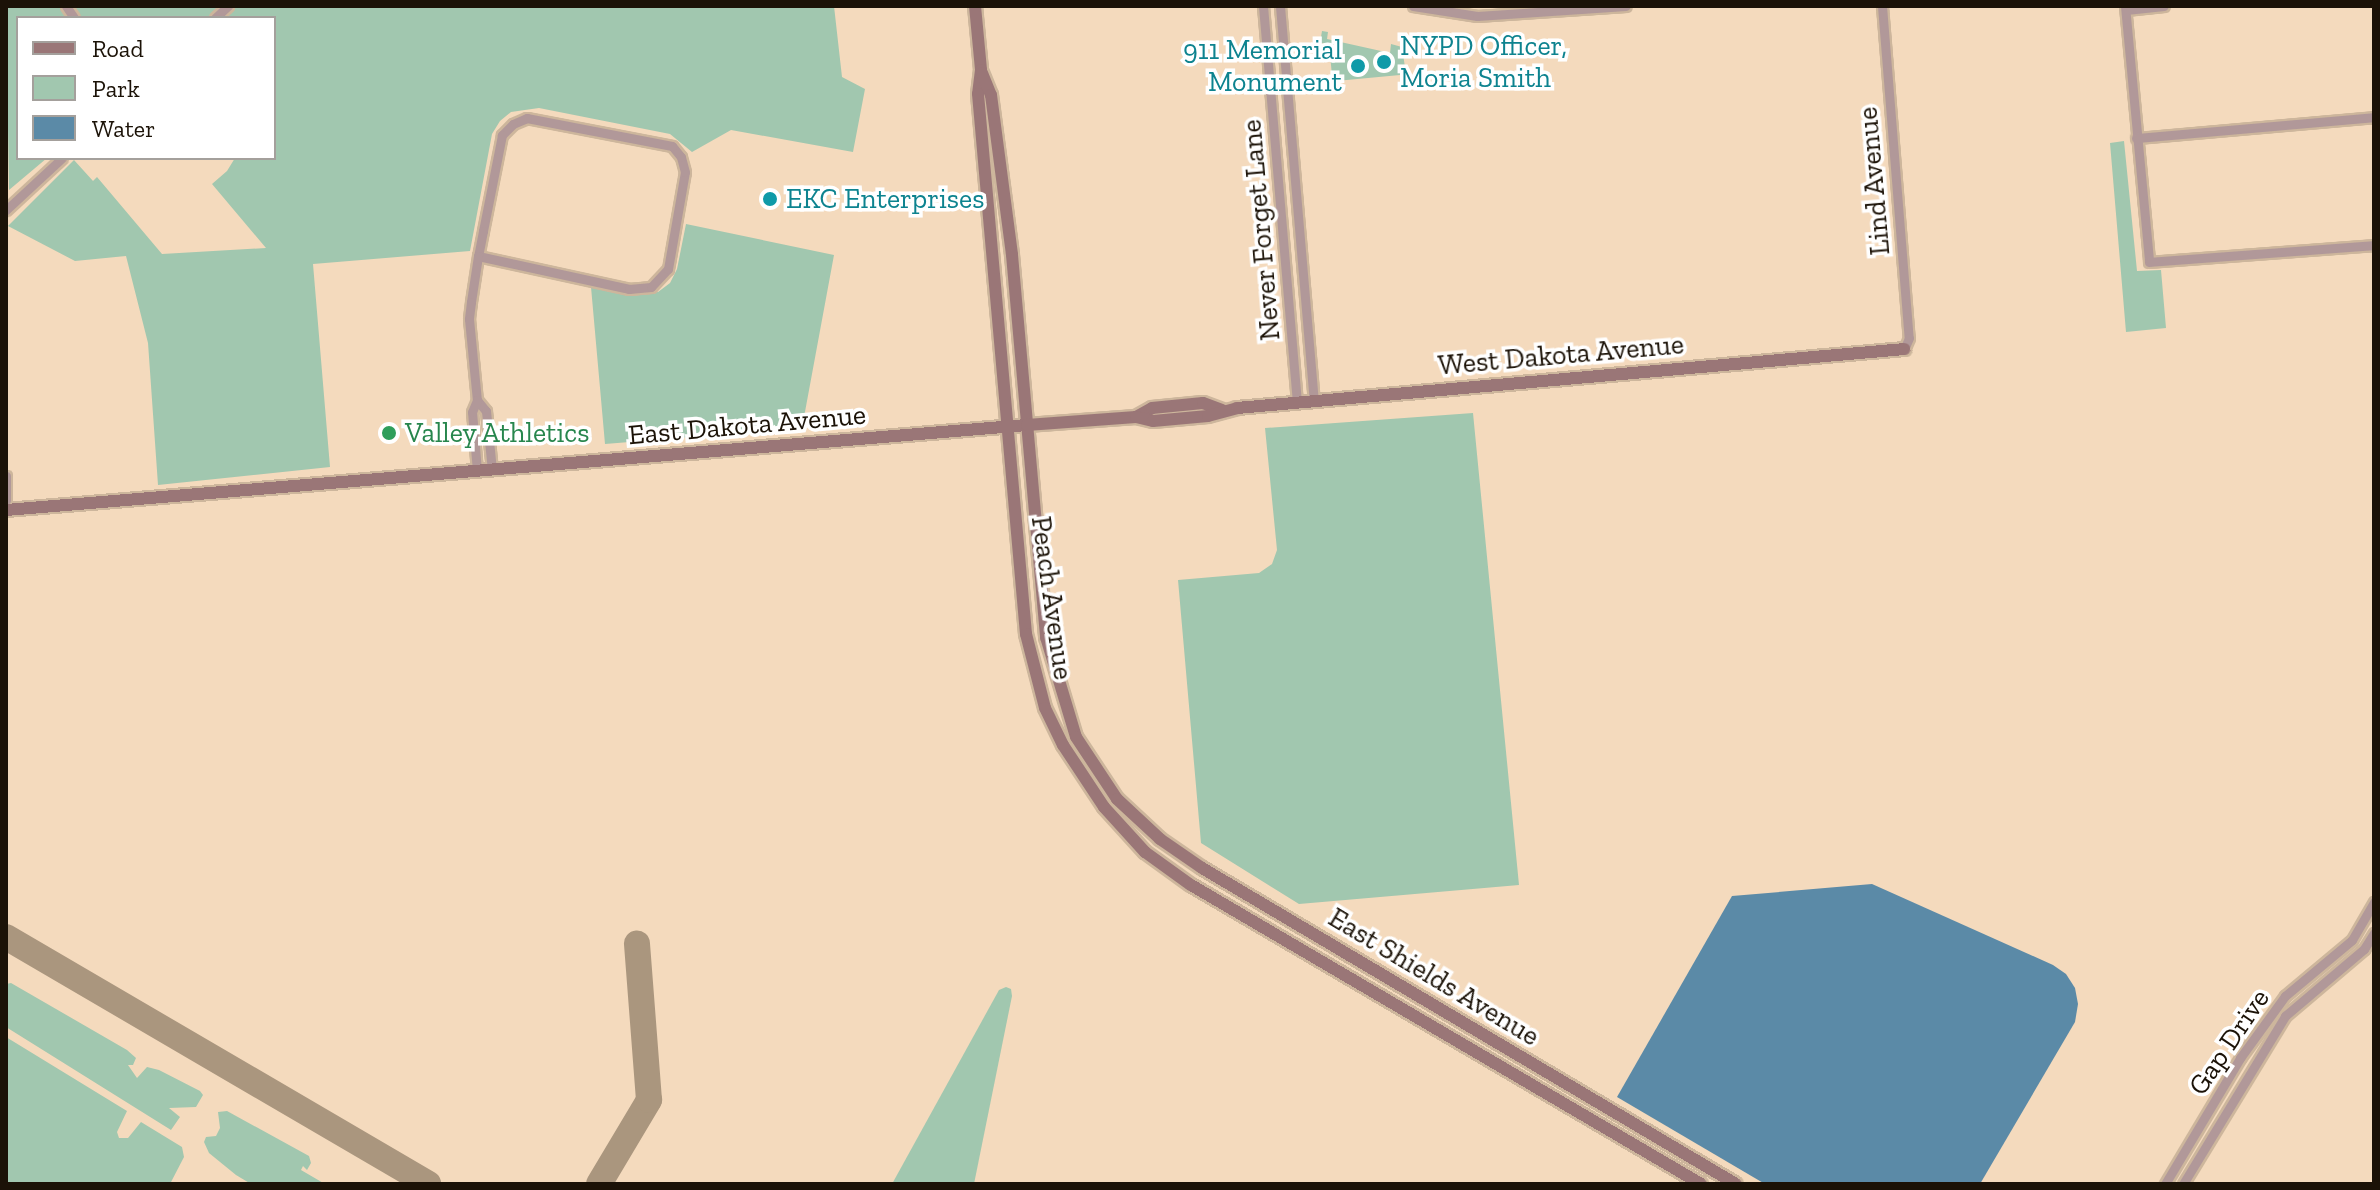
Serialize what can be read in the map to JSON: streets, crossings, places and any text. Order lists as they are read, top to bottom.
{
  "streets": {
    "main road": [
      "West Dakota Avenue",
      "East Dakota Avenue",
      "Peach Avenue",
      "East Shields Avenue"
    ],
    "street": ["Lind Avenue", "Never Forget Lane", "Gap Drive"]
  },
  "crossings": [
    ["Lind Avenue", "West Dakota Avenue"],
    ["Never Forget Lane", "West Dakota Avenue"],
    ["West Dakota Avenue", "East Dakota Avenue"],
    ["West Dakota Avenue", "Peach Avenue"],
    ["East Dakota Avenue", "Peach Avenue"],
    ["Peach Avenue", "East Shields Avenue"]
  ],
  "places": [
    "NYPD Officer, Moria Smith",
    "911 Memorial Monument",
    "EKC Enterprises",
    "Valley Athletics"
  ],
  "legend": ["Road", "Park", "Water"]
}
